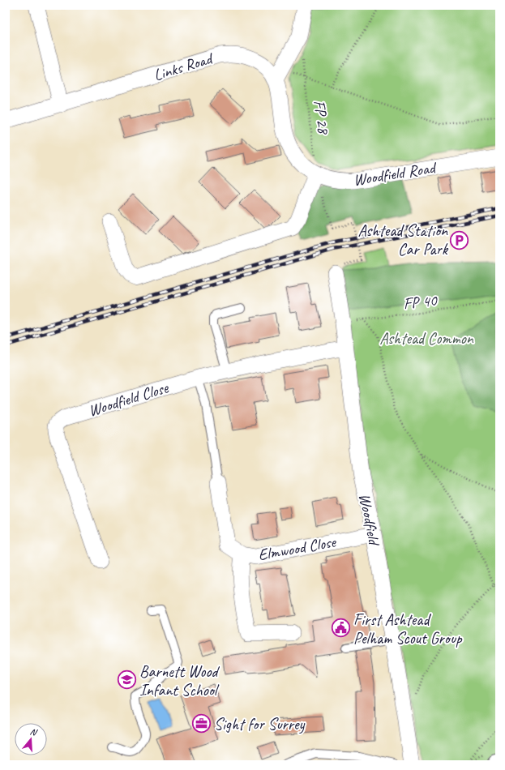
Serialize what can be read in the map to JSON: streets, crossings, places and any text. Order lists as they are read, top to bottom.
{
  "streets": {
    "street": [
      "Links Road",
      "Woodfield Road",
      "Woodfield Close",
      "Woodfield",
      "Elmwood Close"
    ],
    "path": ["FP 28", "FP 40"]
  },
  "crossings": [
    ["Links Road", "Woodfield Road"],
    ["FP 28", "Woodfield Road"],
    ["FP 28", "Woodfield"],
    ["FP 40", "Woodfield"],
    ["Woodfield Close", "Woodfield"],
    ["Woodfield", "Elmwood Close"]
  ],
  "parks": ["Ashtead Common"],
  "places": {
    "parking": ["Ashtead Station Car Park"],
    "public building": ["First Ashtead Pelham Scout Group"],
    "school or university": ["Barnett Wood Infant School"],
    "office": ["Sight for Surrey"]
  },
  "north": "top"
}
